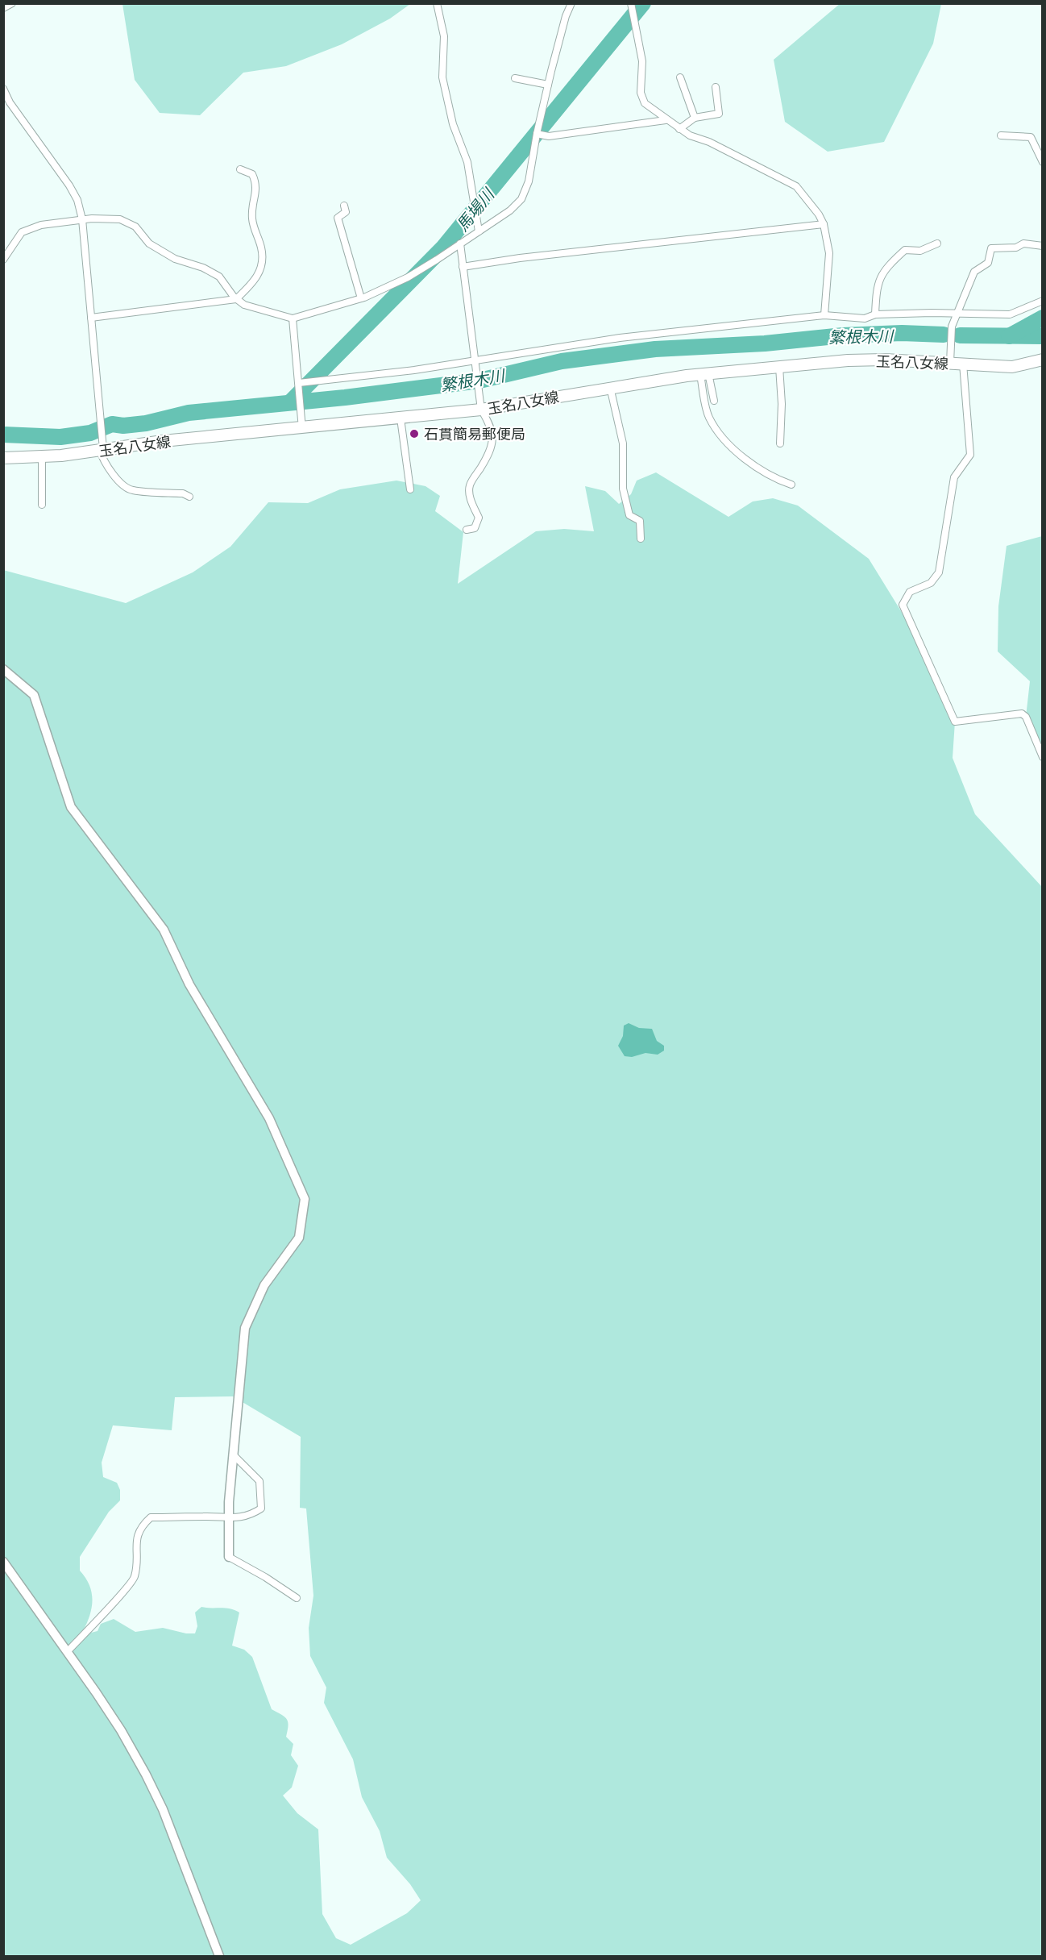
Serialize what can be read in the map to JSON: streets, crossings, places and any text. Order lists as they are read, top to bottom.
{
  "streets": {
    "main road": ["玉名八女線"]
  },
  "water": ["馬場川", "繁根木川"],
  "places": ["石貫簡易郵便局"]
}
